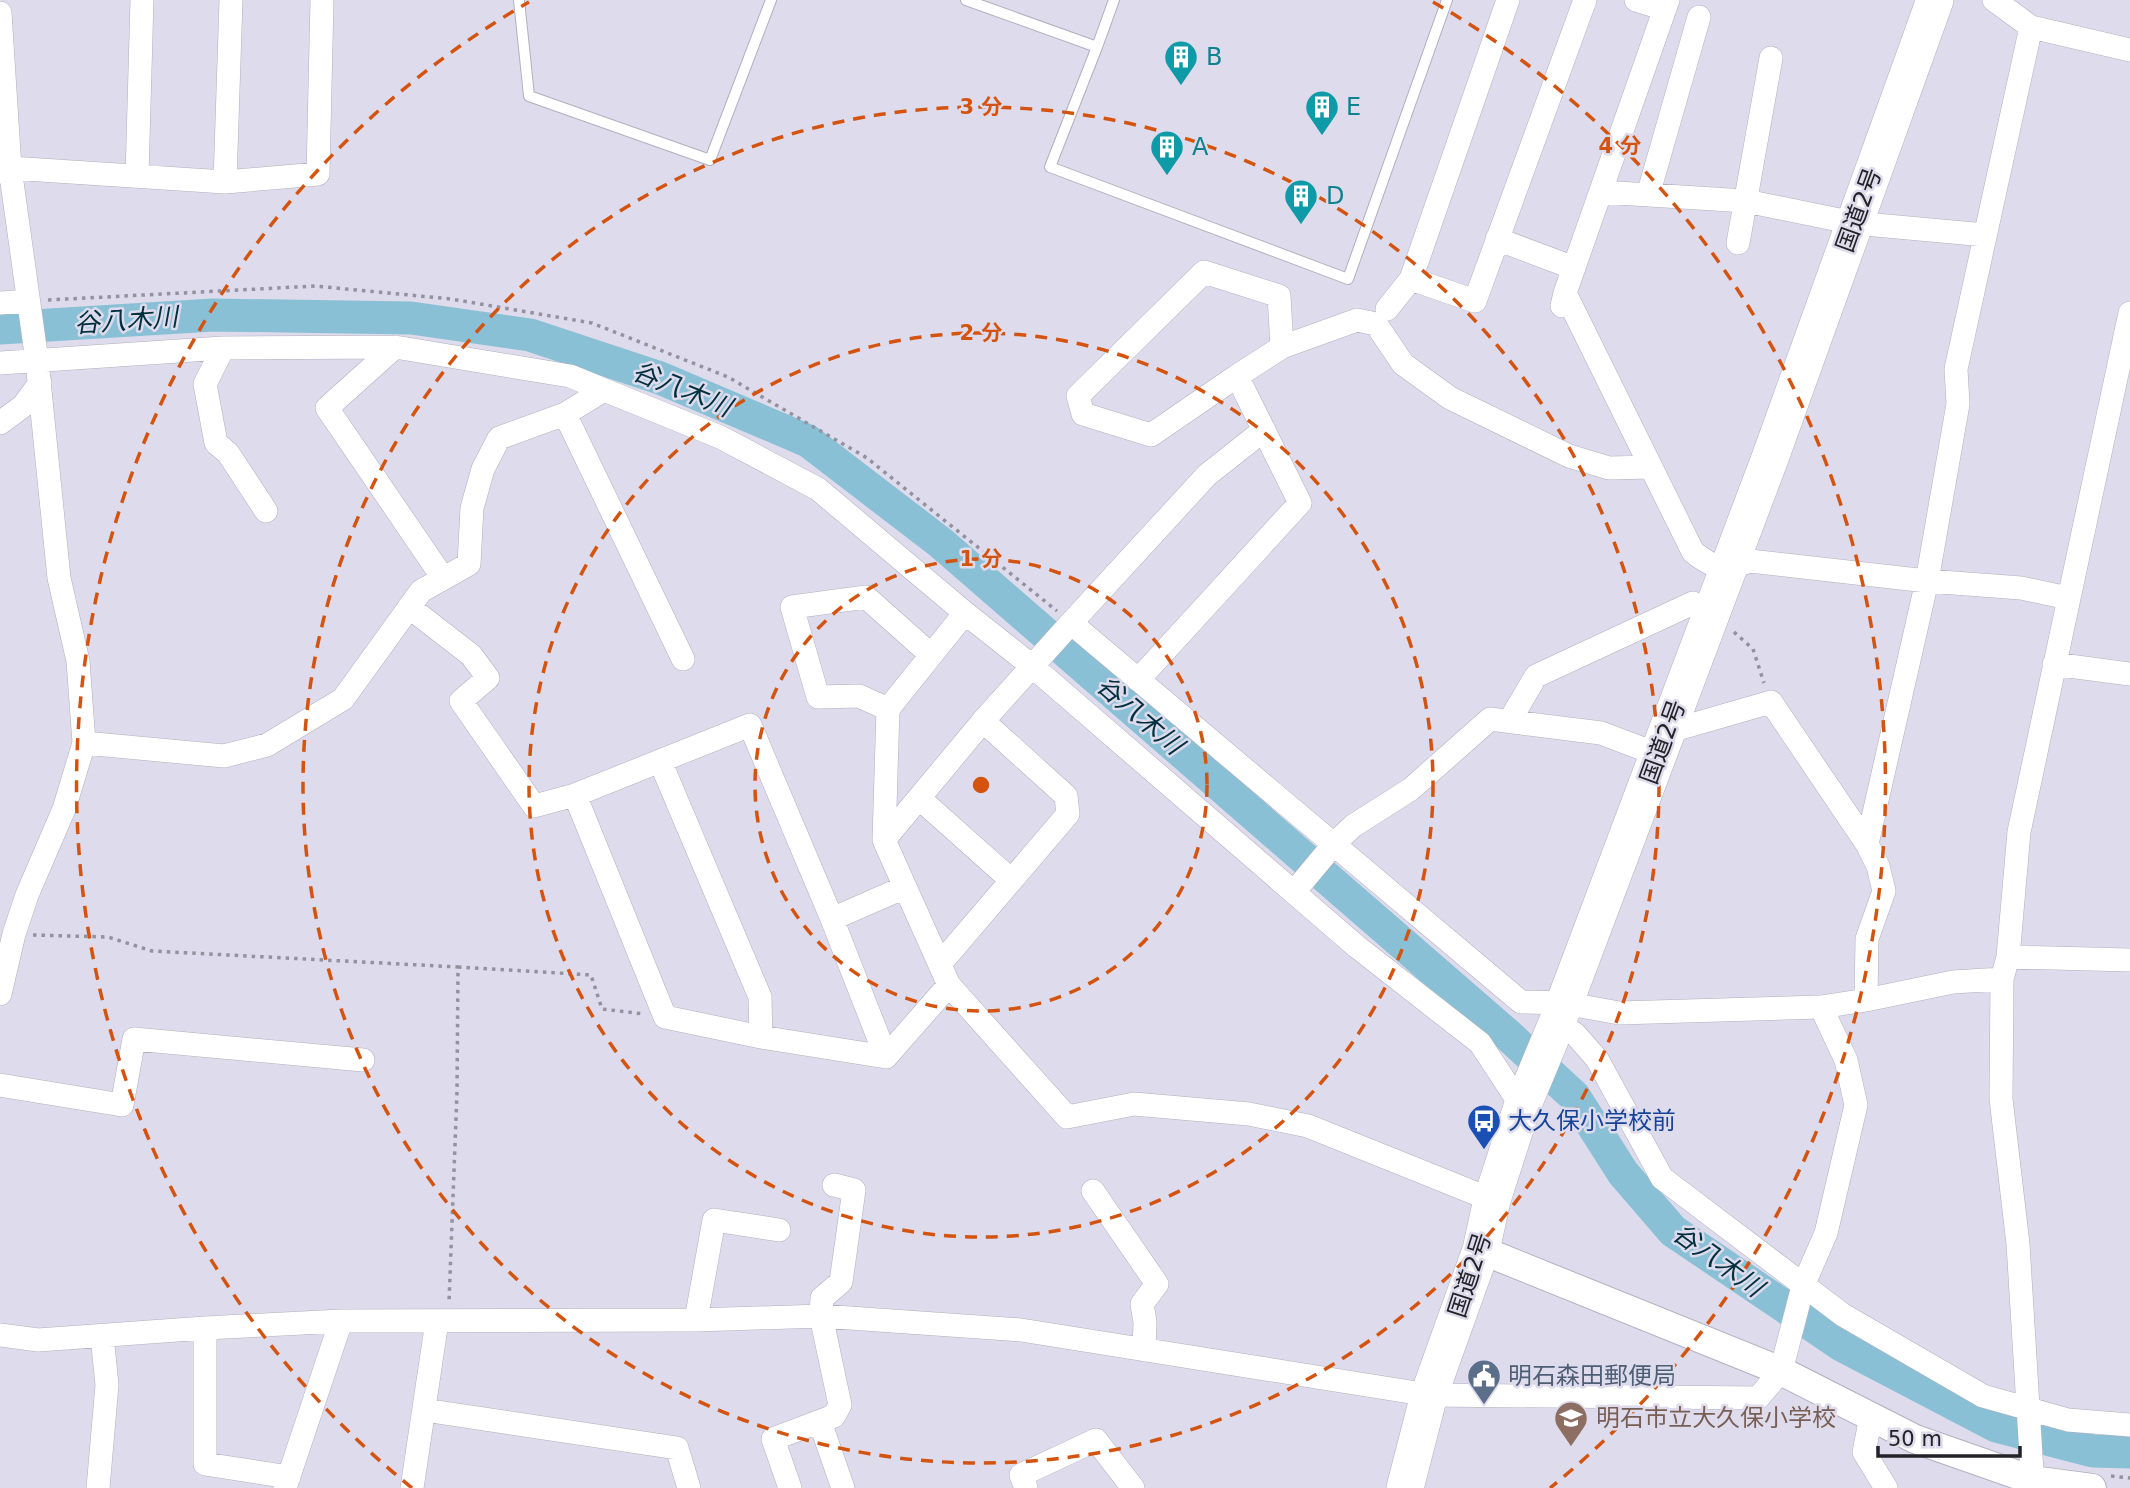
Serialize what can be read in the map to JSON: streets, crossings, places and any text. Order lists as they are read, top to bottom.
{
  "streets": {
    "highway": ["国道2号"]
  },
  "water": ["谷八木川"],
  "places": {
    "building": [
      "B",
      "E",
      "A",
      "D"
    ],
    "bus stop": ["大久保小学校前"],
    "public building": ["明石森田郵便局"],
    "school or university": ["明石市立大久保小学校"]
  },
  "scale_bar": "50 m",
  "rings": [
    "3 分",
    "4 分",
    "2 分",
    "1 分"
  ]
}
